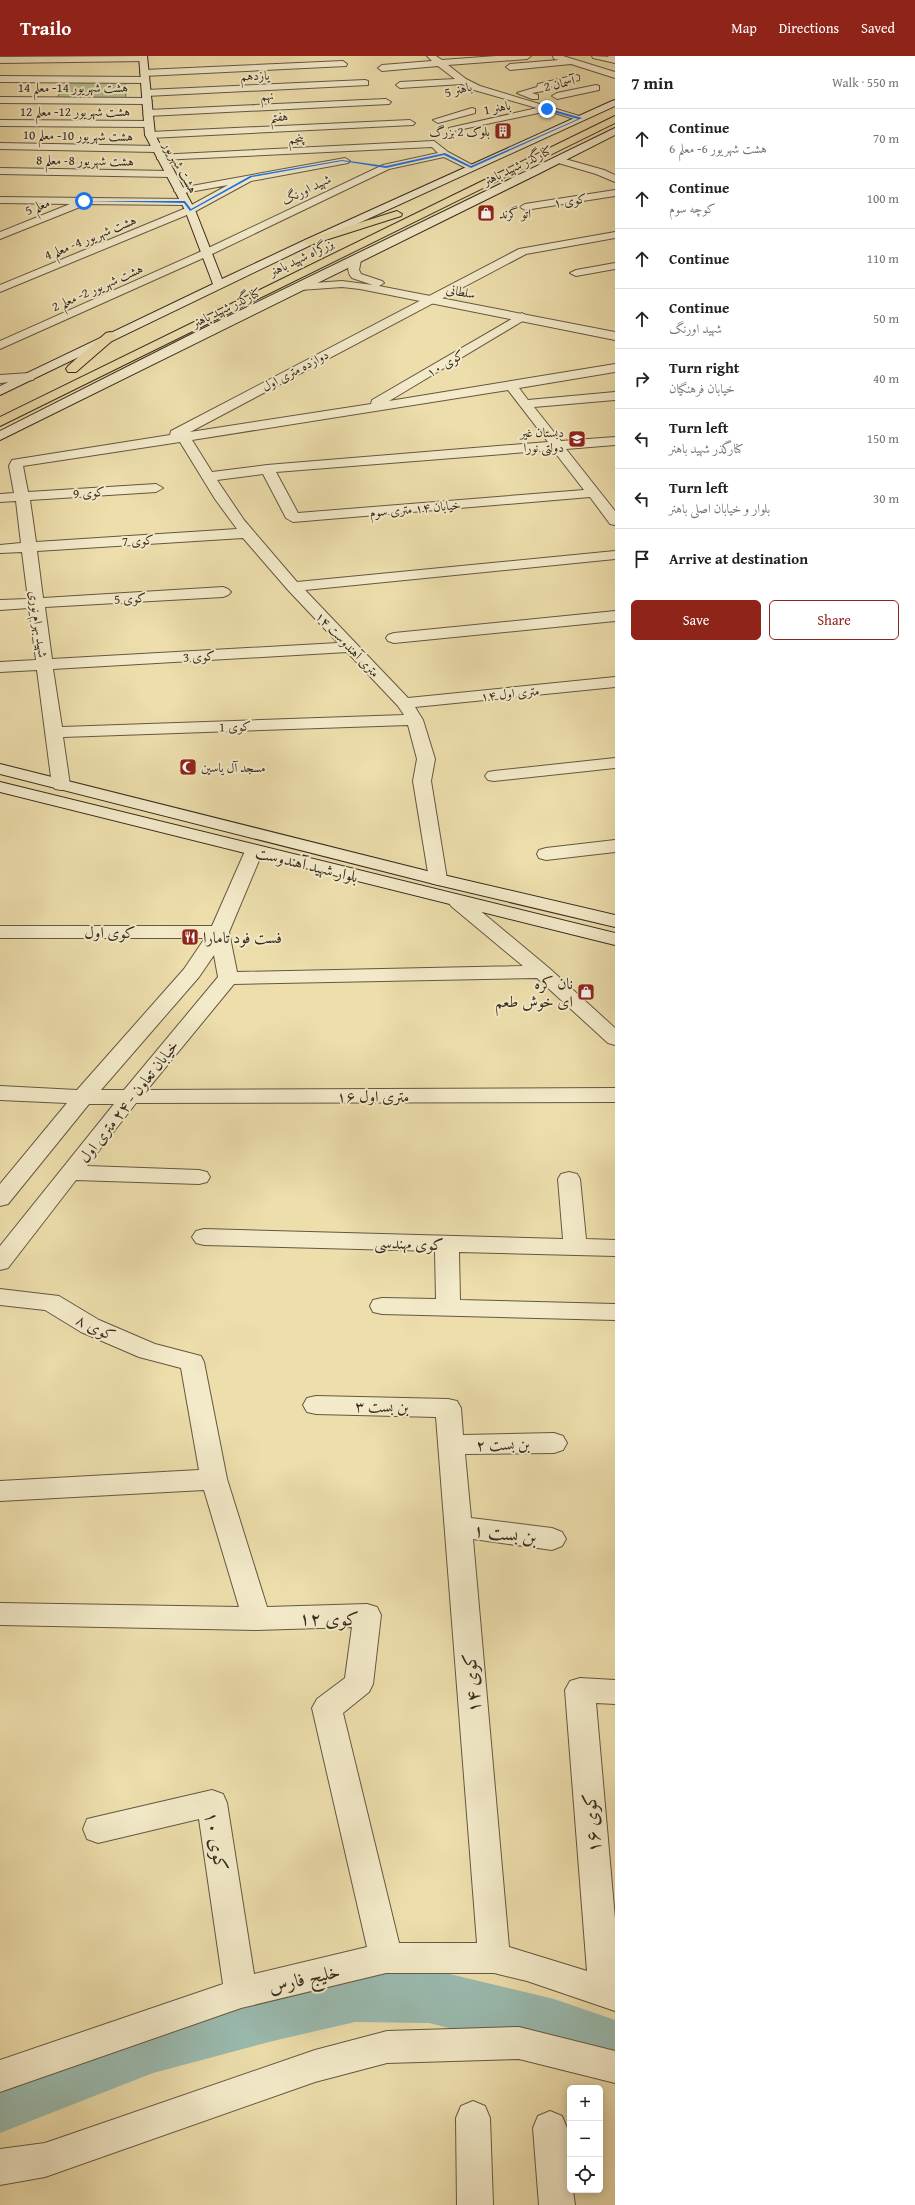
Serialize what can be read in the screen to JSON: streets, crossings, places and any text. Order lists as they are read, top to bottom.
{
  "streets": {
    "highway": ["بزرگراه شهید باهنر"],
    "street": [
      "یازدهم",
      "آسمان 2",
      "هشت شهریور 14- معلم 14",
      "باهنر 5",
      "نهم",
      "باهنر 1",
      "هشت شهریور 12- معلم 12",
      "هفتم",
      "هشت شهریور 10- معلم 10",
      "پنجم",
      "هشت شهریور 8- معلم 8",
      "کنارگذر شهید باهنر",
      "هشت شهریور",
      "شهید اورنگ",
      "کوی ۱",
      "معلم 5",
      "هشت شهریور 4- معلم 4",
      "هشت شهریور 2- معلم 2",
      "سلطانی",
      "کوی ۱۰",
      "دوازده متری اول",
      "کوی 9",
      "خیابان ۱۴ متری سوم",
      "کوی 7",
      "کوی 5",
      "شهید بهرام نوری",
      "۱۴ متری آهندوست",
      "کوی 3",
      "۱۴ متری اول",
      "کوی 1",
      "بلوار شهید آهندوست",
      "کوی اول",
      "۱۶ متری اول",
      "خیابان تعاون - ۲۴ متری اول",
      "کوی مهندسی",
      "کوی ۸",
      "بن بست ۳",
      "بن بست ۲",
      "بن بست ۱",
      "کوی ۱۲",
      "کوی ۱۴",
      "کوی ۱۶",
      "خلیج فارس"
    ]
  },
  "crossings": [
    ["یازدهم", "هشت شهریور 14- معلم 14"],
    ["یازدهم", "هشت شهریور"],
    ["هشت شهریور 14- معلم 14", "هشت شهریور"],
    ["نهم", "هشت شهریور"],
    ["هشت شهریور 12- معلم 12", "هفتم"],
    ["هشت شهریور 12- معلم 12", "هشت شهریور"],
    ["هفتم", "هشت شهریور"],
    ["هشت شهریور 10- معلم 10", "پنجم"],
    ["هشت شهریور 10- معلم 10", "هشت شهریور"],
    ["پنجم", "هشت شهریور"],
    ["هشت شهریور 8- معلم 8", "هشت شهریور"],
    ["کنارگذر شهید باهنر", "هشت شهریور"],
    ["کنارگذر شهید باهنر", "سلطانی"],
    ["هشت شهریور", "شهید اورنگ"],
    ["هشت شهریور", "هشت شهریور 4- معلم 4"],
    ["هشت شهریور", "هشت شهریور 2- معلم 2"],
    ["شهید اورنگ", "هشت شهریور 2- معلم 2"],
    ["سلطانی", "کوی ۱۰"],
    ["سلطانی", "دوازده متری اول"],
    ["کوی ۱۰", "خلیج فارس"],
    ["دوازده متری اول", "شهید بهرام نوری"],
    ["کوی 9", "شهید بهرام نوری"],
    ["کوی 7", "شهید بهرام نوری"],
    ["کوی 7", "۱۴ متری آهندوست"],
    ["کوی 5", "شهید بهرام نوری"],
    ["شهید بهرام نوری", "کوی 3"],
    ["شهید بهرام نوری", "کوی 1"],
    ["شهید بهرام نوری", "بلوار شهید آهندوست"],
    ["۱۴ متری آهندوست", "کوی 3"],
    ["۱۴ متری آهندوست", "۱۴ متری اول"],
    ["۱۴ متری آهندوست", "کوی 1"],
    ["۱۴ متری آهندوست", "بلوار شهید آهندوست"],
    ["بلوار شهید آهندوست", "خیابان تعاون - ۲۴ متری اول"],
    ["کوی اول", "خیابان تعاون - ۲۴ متری اول"],
    ["۱۶ متری اول", "خیابان تعاون - ۲۴ متری اول"],
    ["بن بست ۳", "کوی ۱۴"],
    ["بن بست ۲", "کوی ۱۴"],
    ["بن بست ۱", "کوی ۱۴"],
    ["کوی ۱۲", "خلیج فارس"],
    ["کوی ۱۴", "خلیج فارس"],
    ["کوی ۱۶", "خلیج فارس"]
  ],
  "places": {
    "building": ["بلوک 2 بزرگ"],
    "shop": ["اتو گرند", "نان کره ای خوش طعم"],
    "school or university": ["دبستان غیر دولتی نورا"],
    "mosque": ["مسجد آل یاسین"],
    "restaurant": ["فست فود تامارا"]
  },
  "page": {
    "header": "Trailo",
    "nav": ["Map", "Directions", "Saved"],
    "heading": ["7 min", "Walk · 550 m"],
    "list": [
      ["Continue", "هشت شهریور 6- معلم 6", "70 m"],
      ["Continue", "کوچه سوم", "100 m"],
      ["Continue", "110 m"],
      ["Continue", "شهید اورنگ", "50 m"],
      ["Turn right", "خیابان فرهنگیان", "40 m"],
      ["Turn left", "کنارگذر شهید باهنر", "150 m"],
      ["Turn left", "بلوار و خیابان اصلی باهنر", "30 m"],
      "Arrive at destination"
    ],
    "buttons": ["Save", "Share"],
    "map_buttons": ["+", "−"]
  }
}
